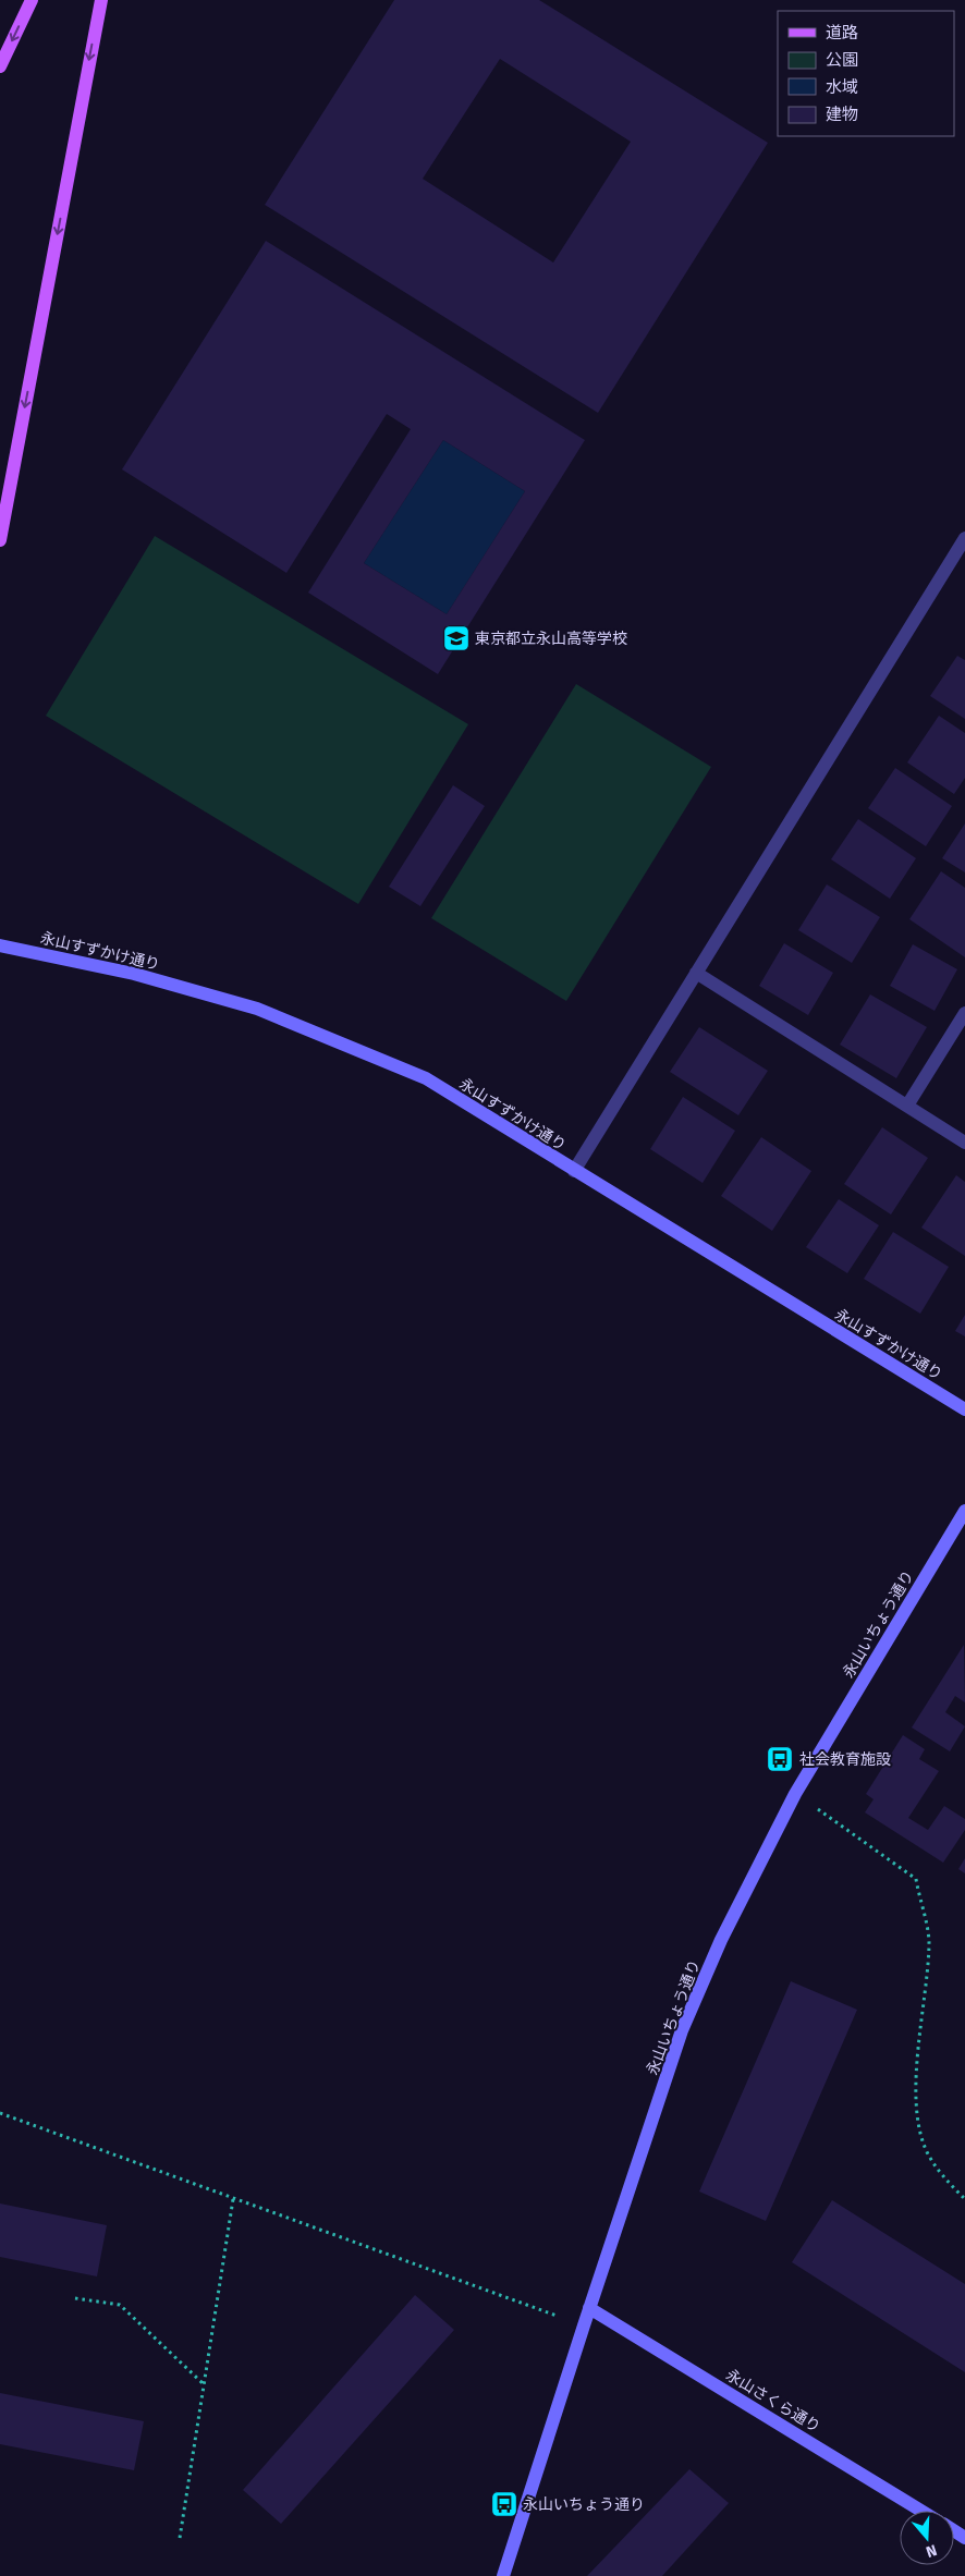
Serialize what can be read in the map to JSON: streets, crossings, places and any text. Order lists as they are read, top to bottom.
{
  "streets": {
    "street": ["永山すずかけ通り", "永山いちょう通り", "永山さくら通り"]
  },
  "crossings": [
    ["永山いちょう通り", "永山さくら通り"]
  ],
  "places": {
    "school or university": ["東京都立永山高等学校"],
    "bus stop": ["社会教育施設", "永山いちょう通り"]
  },
  "legend": [
    "道路",
    "公園",
    "水域",
    "建物"
  ],
  "north": "bottom"
}
